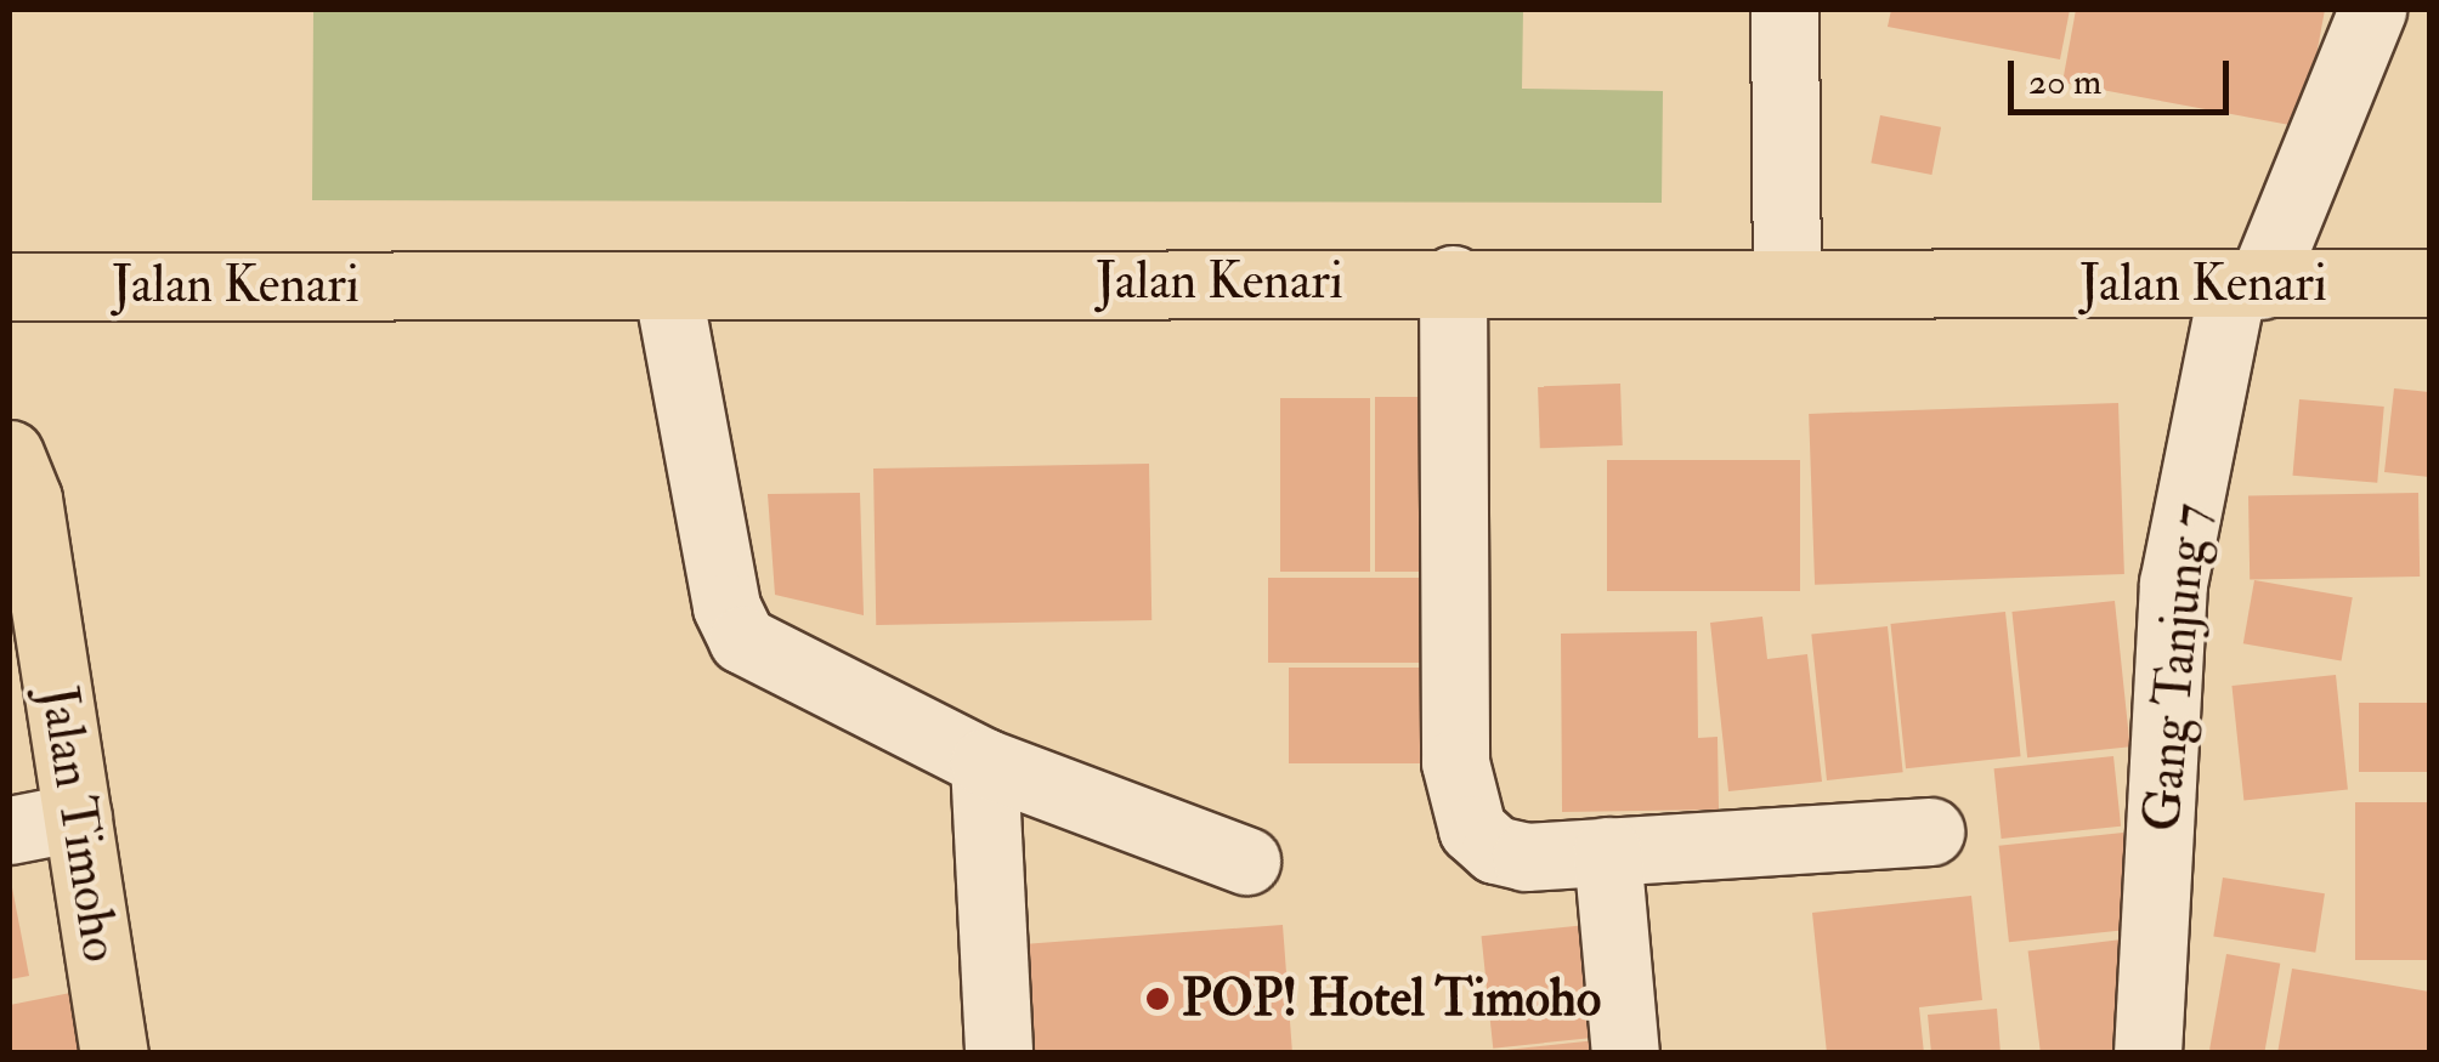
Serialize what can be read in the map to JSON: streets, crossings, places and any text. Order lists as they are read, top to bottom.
{
  "streets": {
    "main road": ["Jalan Kenari", "Jalan Timoho"],
    "street": ["Gang Tanjung 7"]
  },
  "crossings": [
    ["Jalan Kenari", "Gang Tanjung 7"]
  ],
  "places": ["POP! Hotel Timoho"],
  "scale_bar": "20 m"
}
